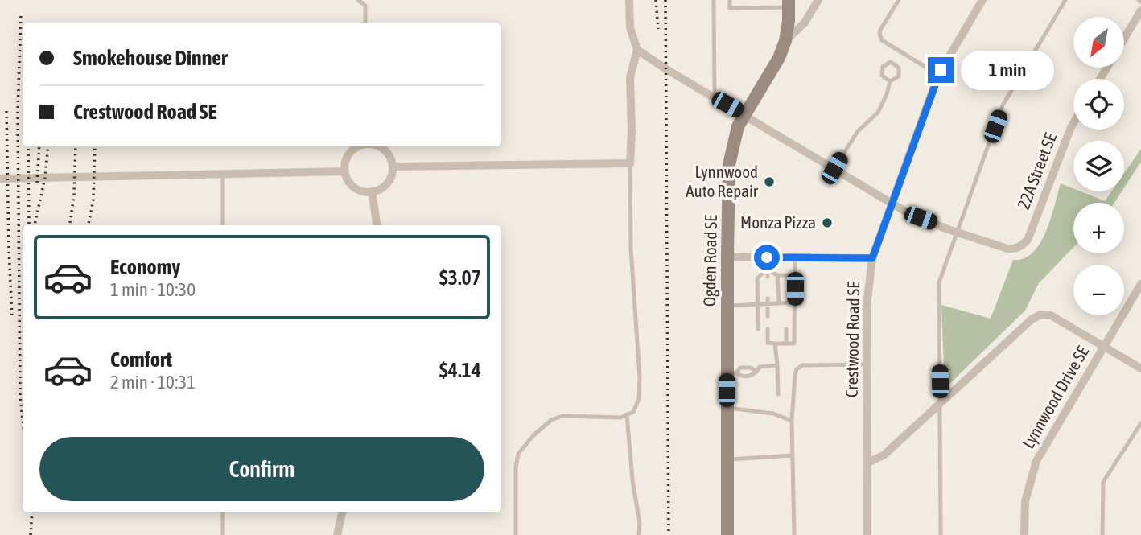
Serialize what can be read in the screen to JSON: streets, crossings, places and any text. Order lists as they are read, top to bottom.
{
  "streets": {
    "street": [
      "22A Street SE",
      "Ogden Road SE",
      "Crestwood Road SE",
      "Lynnwood Drive SE"
    ]
  },
  "places": ["Lynnwood Auto Repair", "Monza Pizza"],
  "north": "bottom left",
  "page": {
    "map_buttons": ["+", "−"],
    "banner": ["Smokehouse Dinner", "Crestwood Road SE"],
    "bubble": "1 min",
    "list": [
      {
        "name": "Economy",
        "note": "1 min · 10:30",
        "value": "$3.07"
      },
      {
        "name": "Comfort",
        "note": "2 min · 10:31",
        "value": "$4.14"
      }
    ],
    "buttons": "Confirm"
  }
}
